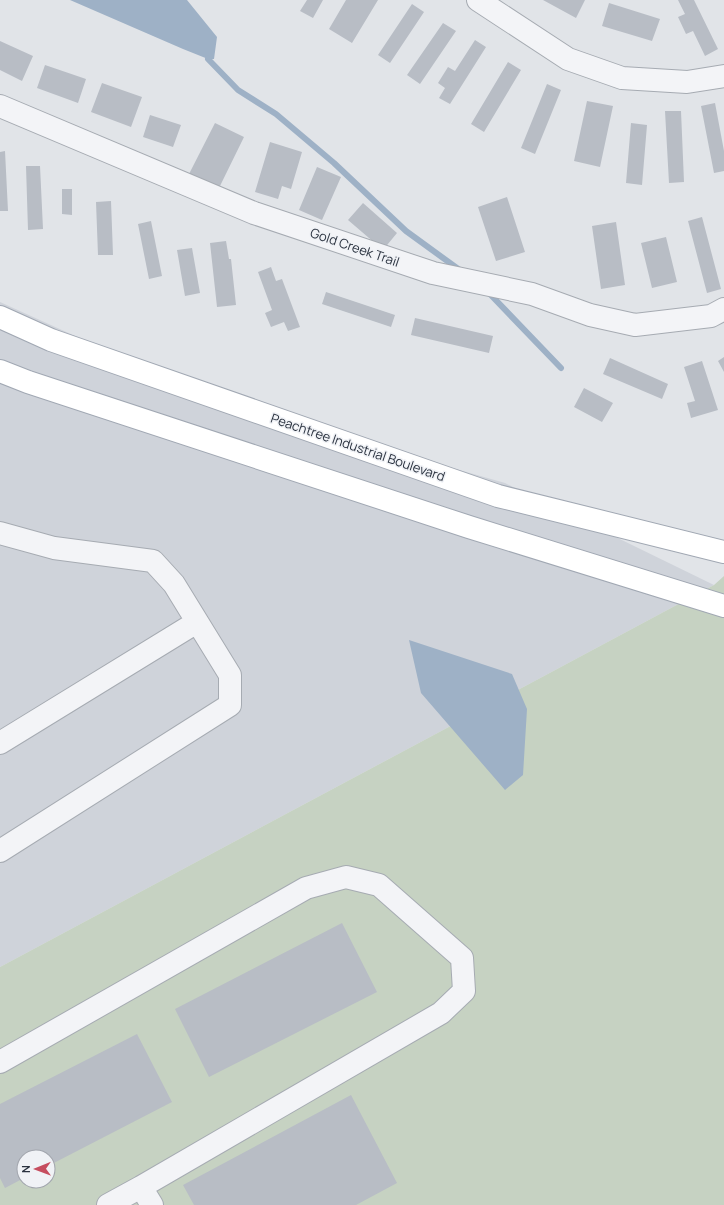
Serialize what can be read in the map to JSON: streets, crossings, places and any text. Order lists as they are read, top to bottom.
{
  "streets": {
    "main road": ["Peachtree Industrial Boulevard"],
    "street": ["Gold Creek Trail"]
  },
  "north": "left"
}
